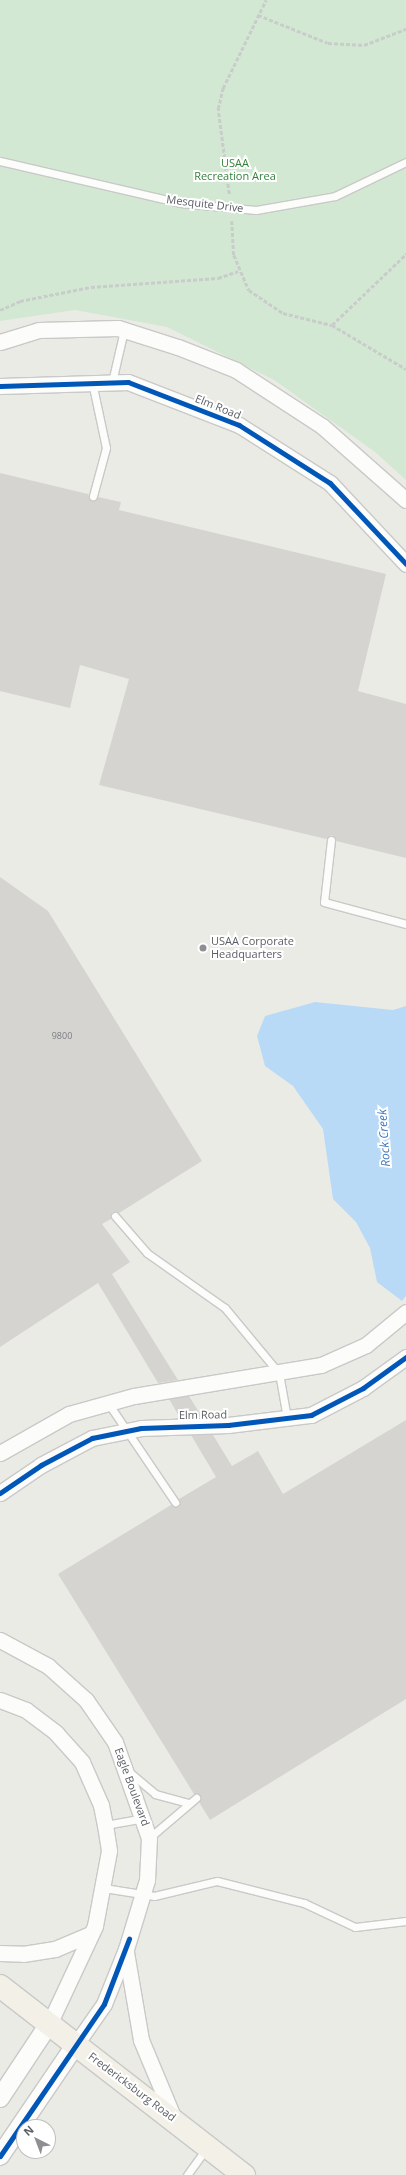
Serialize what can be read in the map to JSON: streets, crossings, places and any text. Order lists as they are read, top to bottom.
{
  "streets": {
    "main road": ["Fredericksburg Road"],
    "street": ["Elm Road", "Eagle Boulevard"],
    "lane": ["Mesquite Drive"]
  },
  "crossings": [
    ["Eagle Boulevard", "Fredericksburg Road"]
  ],
  "water": ["Rock Creek"],
  "parks": ["USAA Recreation Area"],
  "places": ["USAA Corporate Headquarters"],
  "house_numbers": ["9800"],
  "north": "top left"
}
